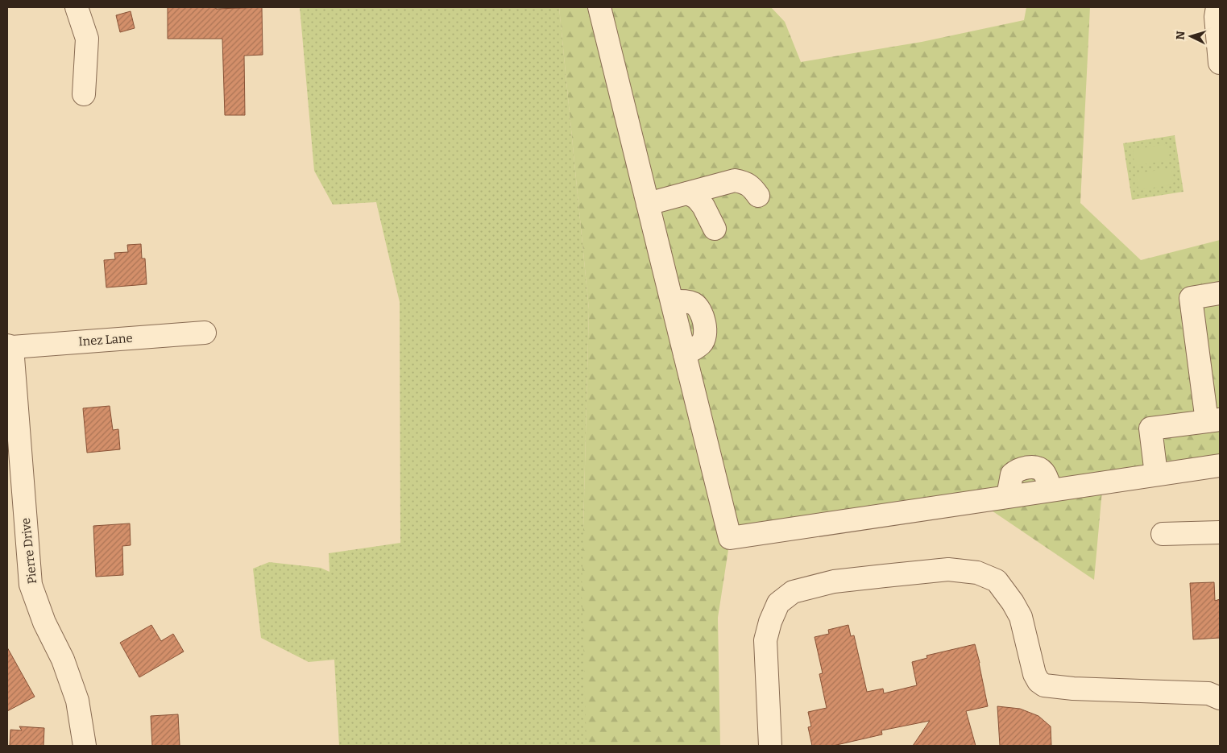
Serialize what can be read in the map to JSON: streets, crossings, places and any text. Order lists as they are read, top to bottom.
{
  "streets": {
    "street": ["Inez Lane", "Pierre Drive"]
  },
  "crossings": [
    ["Inez Lane", "Pierre Drive"]
  ],
  "north": "left"
}
